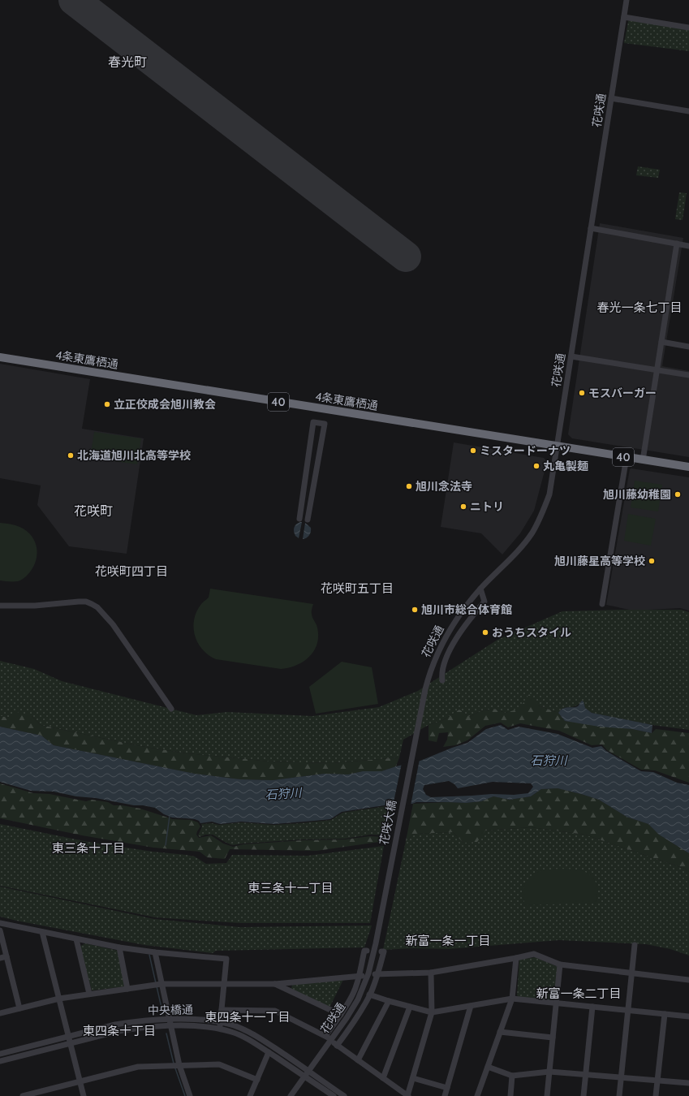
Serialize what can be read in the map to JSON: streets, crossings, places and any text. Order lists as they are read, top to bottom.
{
  "streets": {
    "highway": ["4条東鷹栖通", "40"],
    "street": ["花咲通", "花咲大橋", "中央橋通"]
  },
  "crossings": [
    ["花咲通", "4条東鷹栖通"],
    ["花咲通", "花咲大橋"],
    ["花咲通", "中央橋通"]
  ],
  "districts": [
    "春光町",
    "春光一条七丁目",
    "花咲町",
    "花咲町四丁目",
    "花咲町五丁目",
    "東三条十丁目",
    "東三条十一丁目",
    "新富一条一丁目",
    "新富一条二丁目",
    "東四条十一丁目",
    "東四条十丁目"
  ],
  "water": ["石狩川"],
  "places": [
    "モスバーガー",
    "立正佼成会旭川教会",
    "ミスタードーナツ",
    "北海道旭川北高等学校",
    "丸亀製麺",
    "旭川念法寺",
    "旭川藤幼稚園",
    "ニトリ",
    "旭川藤星高等学校",
    "旭川市総合体育館",
    "おうちスタイル"
  ]
}
